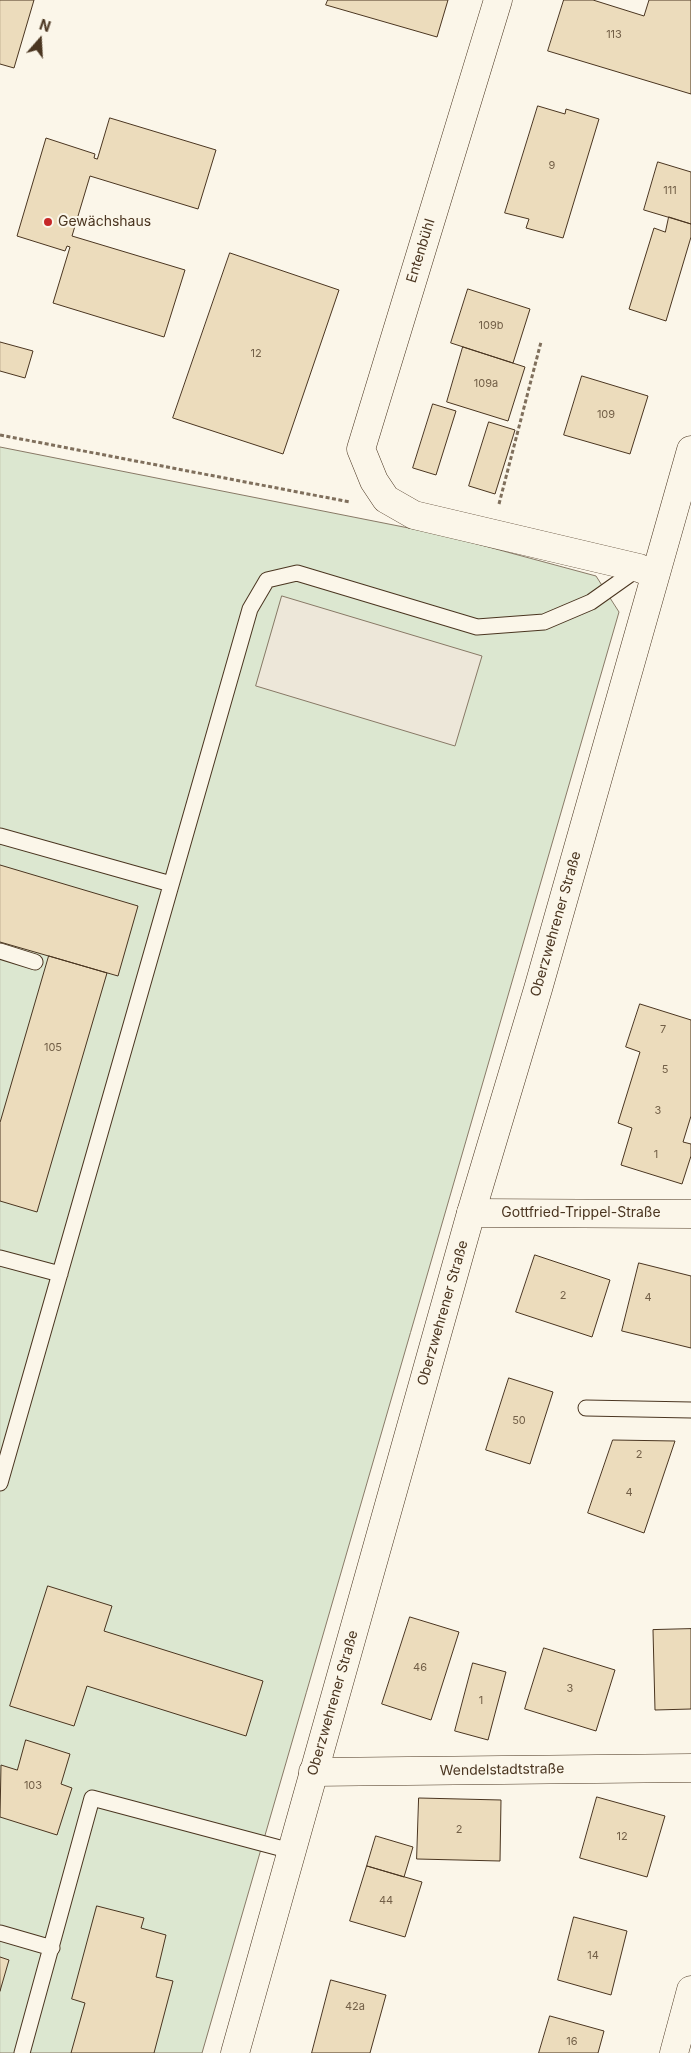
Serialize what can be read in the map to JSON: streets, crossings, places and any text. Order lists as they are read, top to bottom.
{
  "streets": {
    "main road": [
      "Entenbühl",
      "Oberzwehrener Straße",
      "Gottfried-Trippel-Straße",
      "Wendelstadtstraße"
    ]
  },
  "crossings": [
    ["Oberzwehrener Straße", "Gottfried-Trippel-Straße"],
    ["Oberzwehrener Straße", "Wendelstadtstraße"]
  ],
  "places": ["Gewächshaus"],
  "house_numbers": [
    "113",
    "9",
    "111",
    "109b",
    "12",
    "109a",
    "109",
    "7",
    "105",
    "5",
    "3",
    "1",
    "2",
    "4",
    "50",
    "2",
    "4",
    "46",
    "3",
    "1",
    "103",
    "2",
    "12",
    "44",
    "14",
    "42a",
    "16"
  ],
  "north": "top"
}
